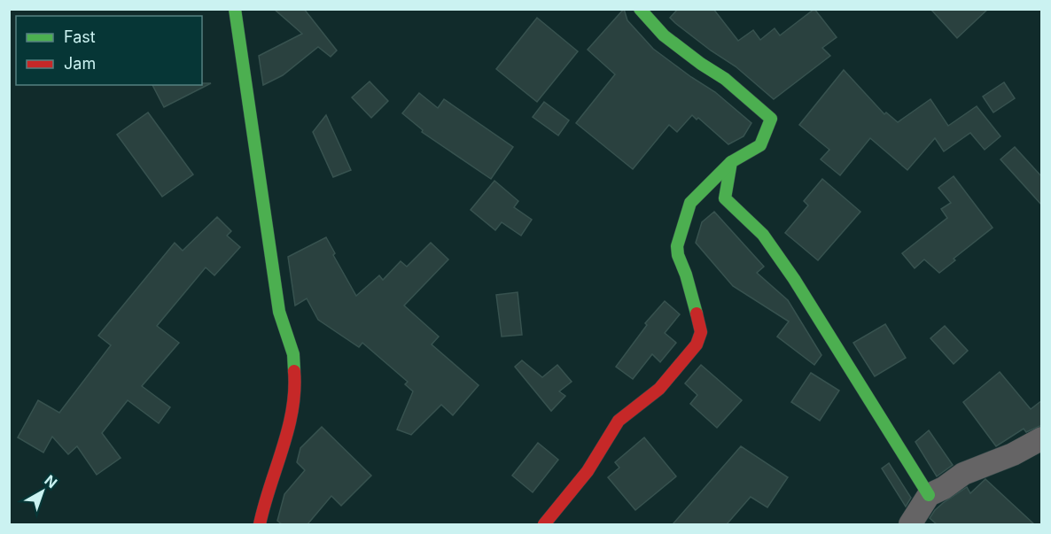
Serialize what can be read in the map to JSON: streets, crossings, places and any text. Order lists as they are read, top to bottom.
{
  "legend": ["Fast", "Jam"],
  "north": "top right"
}
